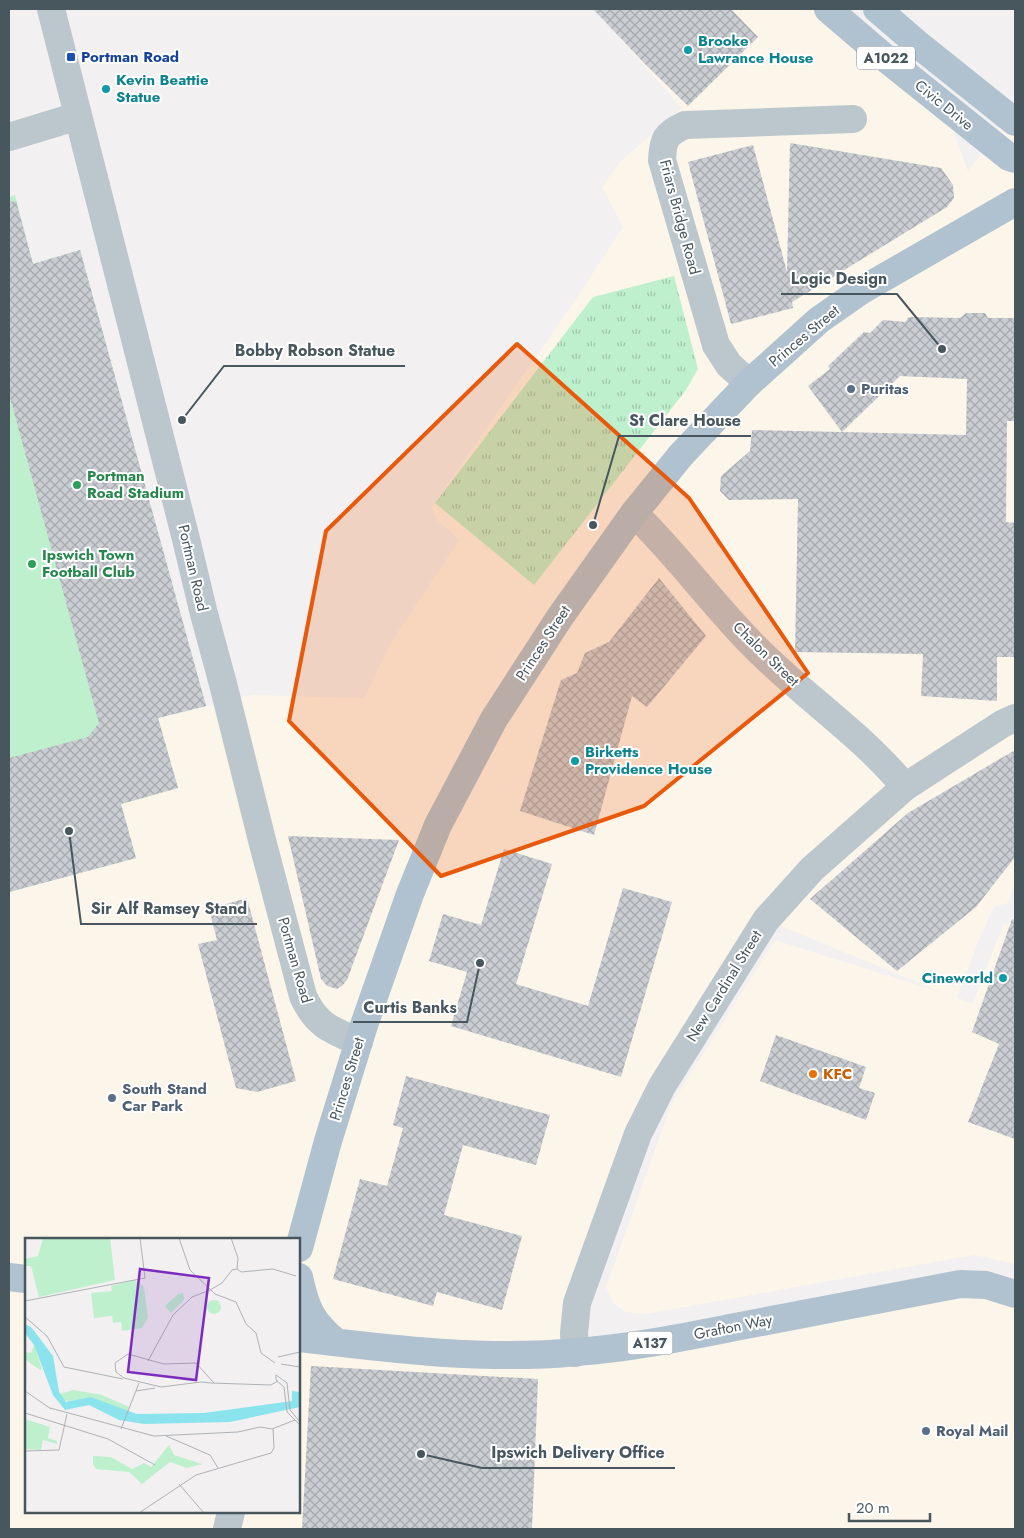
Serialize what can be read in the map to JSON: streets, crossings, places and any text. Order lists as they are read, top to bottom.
{
  "streets": {
    "main road": [
      "A1022",
      "Civic Drive",
      "Princes Street",
      "Grafton Way",
      "A137"
    ],
    "street": [
      "Friars Bridge Road",
      "Portman Road",
      "Chalon Street",
      "New Cardinal Street"
    ]
  },
  "crossings": [
    ["Friars Bridge Road", "Princes Street"],
    ["Princes Street", "Portman Road"],
    ["Princes Street", "Chalon Street"],
    ["Chalon Street", "New Cardinal Street"],
    ["New Cardinal Street", "Grafton Way"]
  ],
  "places": {
    "other": [
      "Brooke Lawrance House",
      "Kevin Beattie Statue",
      "Logic Design",
      "Puritas",
      "Bobby Robson Statue",
      "Portman Road Stadium",
      "St Clare House",
      "Ipswich Town Football Club",
      "Birketts Providence House",
      "Sir Alf Ramsey Stand",
      "Curtis Banks",
      "Cineworld",
      "KFC",
      "South Stand Car Park",
      "Royal Mail",
      "Ipswich Delivery Office"
    ],
    "transit": ["Portman Road"]
  },
  "scale_bar": "20 m"
}
